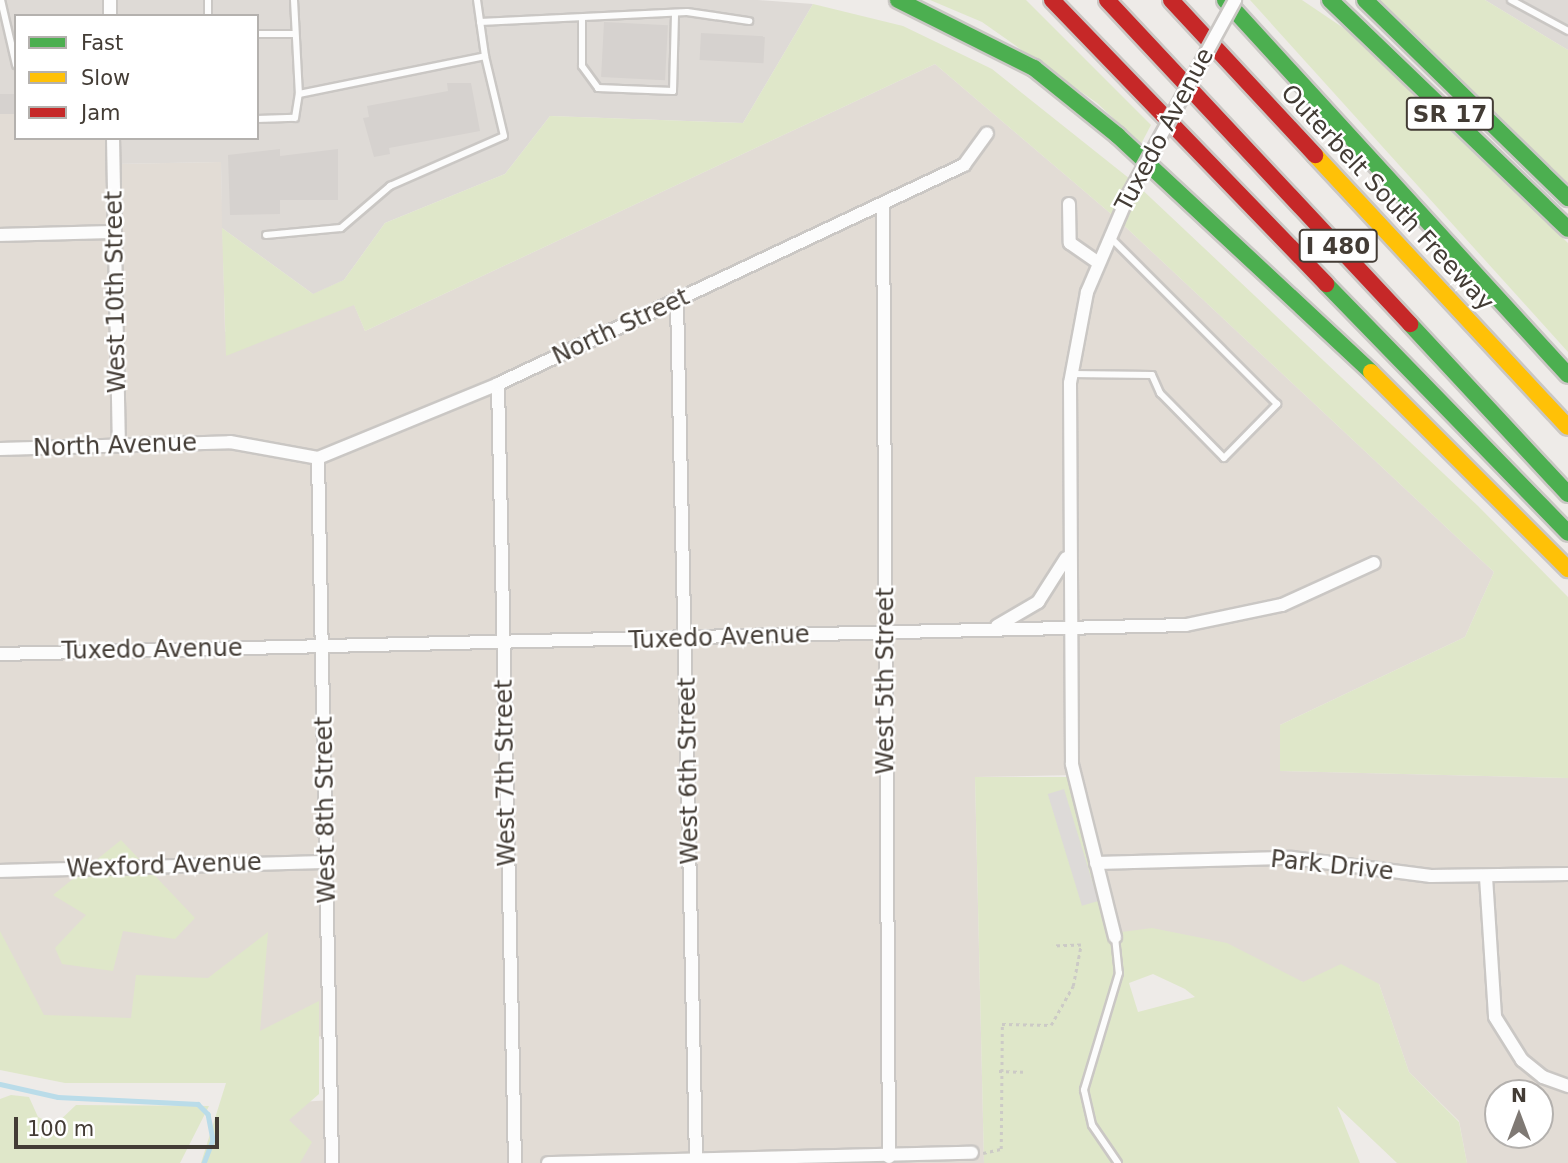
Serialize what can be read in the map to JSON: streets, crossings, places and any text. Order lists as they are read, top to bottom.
{
  "streets": {
    "main road": ["SR 17", "Outerbelt South Freeway", "I 480"],
    "street": [
      "Tuxedo Avenue",
      "West 10th Street",
      "North Street",
      "North Avenue",
      "West 5th Street",
      "West 6th Street",
      "West 7th Street",
      "West 8th Street",
      "Wexford Avenue",
      "Park Drive"
    ]
  },
  "crossings": [
    ["Tuxedo Avenue", "West 5th Street"],
    ["Tuxedo Avenue", "West 6th Street"],
    ["Tuxedo Avenue", "West 7th Street"],
    ["Tuxedo Avenue", "West 8th Street"],
    ["West 10th Street", "North Avenue"],
    ["North Street", "North Avenue"],
    ["North Street", "West 5th Street"],
    ["North Street", "West 6th Street"],
    ["North Street", "West 7th Street"],
    ["North Street", "West 8th Street"],
    ["North Avenue", "West 8th Street"],
    ["West 8th Street", "Wexford Avenue"]
  ],
  "legend": ["Fast", "Slow", "Jam"],
  "scale_bar": "100 m",
  "north": "top"
}
